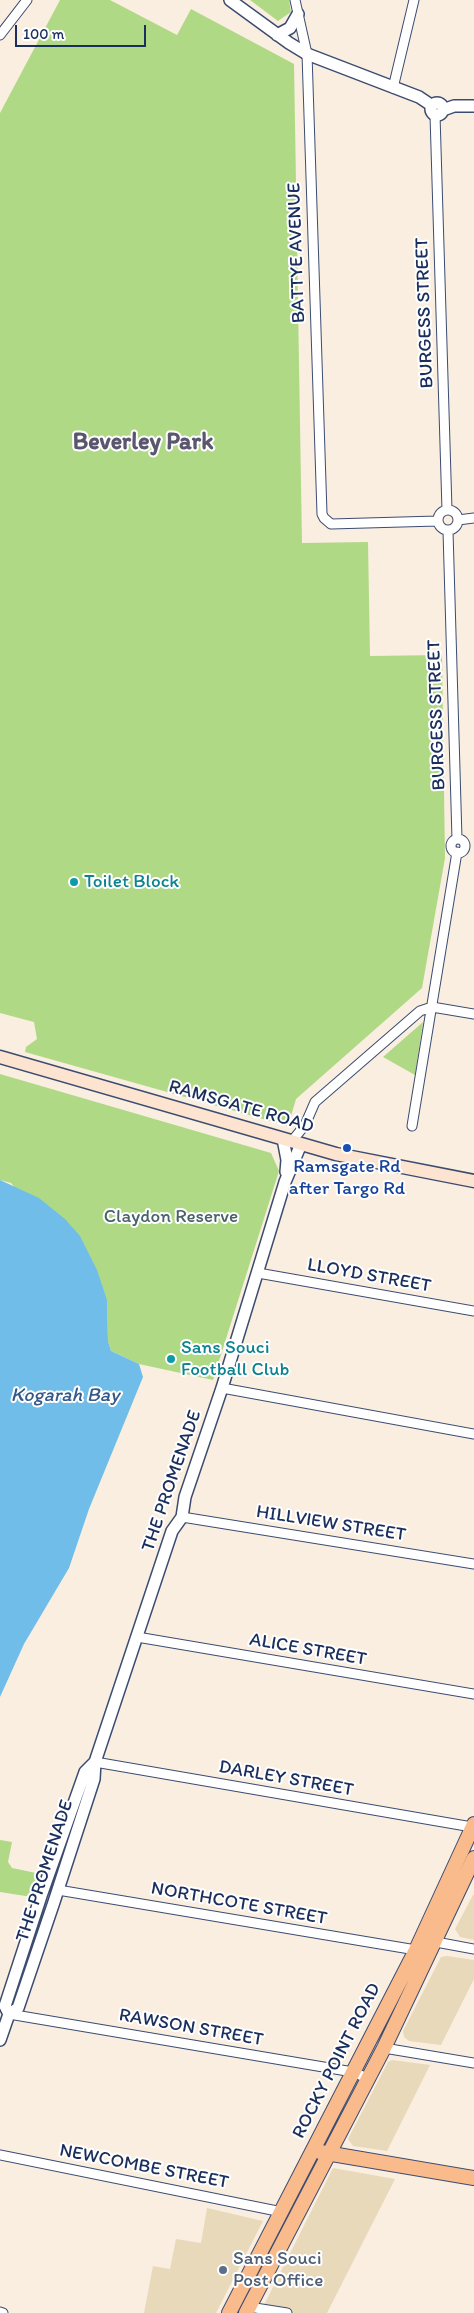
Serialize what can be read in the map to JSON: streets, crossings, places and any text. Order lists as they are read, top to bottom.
{
  "streets": {
    "main road": ["RAMSGATE ROAD", "ROCKY POINT ROAD"],
    "street": [
      "BATTYE AVENUE",
      "BURGESS STREET",
      "LLOYD STREET",
      "THE PROMENADE",
      "HILLVIEW STREET",
      "ALICE STREET",
      "DARLEY STREET",
      "NORTHCOTE STREET",
      "RAWSON STREET",
      "NEWCOMBE STREET"
    ]
  },
  "crossings": [
    ["BATTYE AVENUE", "BURGESS STREET"],
    ["RAMSGATE ROAD", "THE PROMENADE"],
    ["LLOYD STREET", "THE PROMENADE"],
    ["THE PROMENADE", "HILLVIEW STREET"],
    ["THE PROMENADE", "ALICE STREET"],
    ["THE PROMENADE", "DARLEY STREET"],
    ["THE PROMENADE", "NORTHCOTE STREET"],
    ["THE PROMENADE", "RAWSON STREET"],
    ["DARLEY STREET", "ROCKY POINT ROAD"],
    ["NORTHCOTE STREET", "ROCKY POINT ROAD"],
    ["RAWSON STREET", "ROCKY POINT ROAD"],
    ["ROCKY POINT ROAD", "NEWCOMBE STREET"]
  ],
  "districts": ["Beverley Park"],
  "water": ["Kogarah Bay"],
  "parks": ["Claydon Reserve"],
  "places": [
    "Toilet Block",
    "Ramsgate Rd after Targo Rd",
    "Sans Souci Football Club",
    "Sans Souci Post Office"
  ],
  "scale_bar": "100 m"
}
